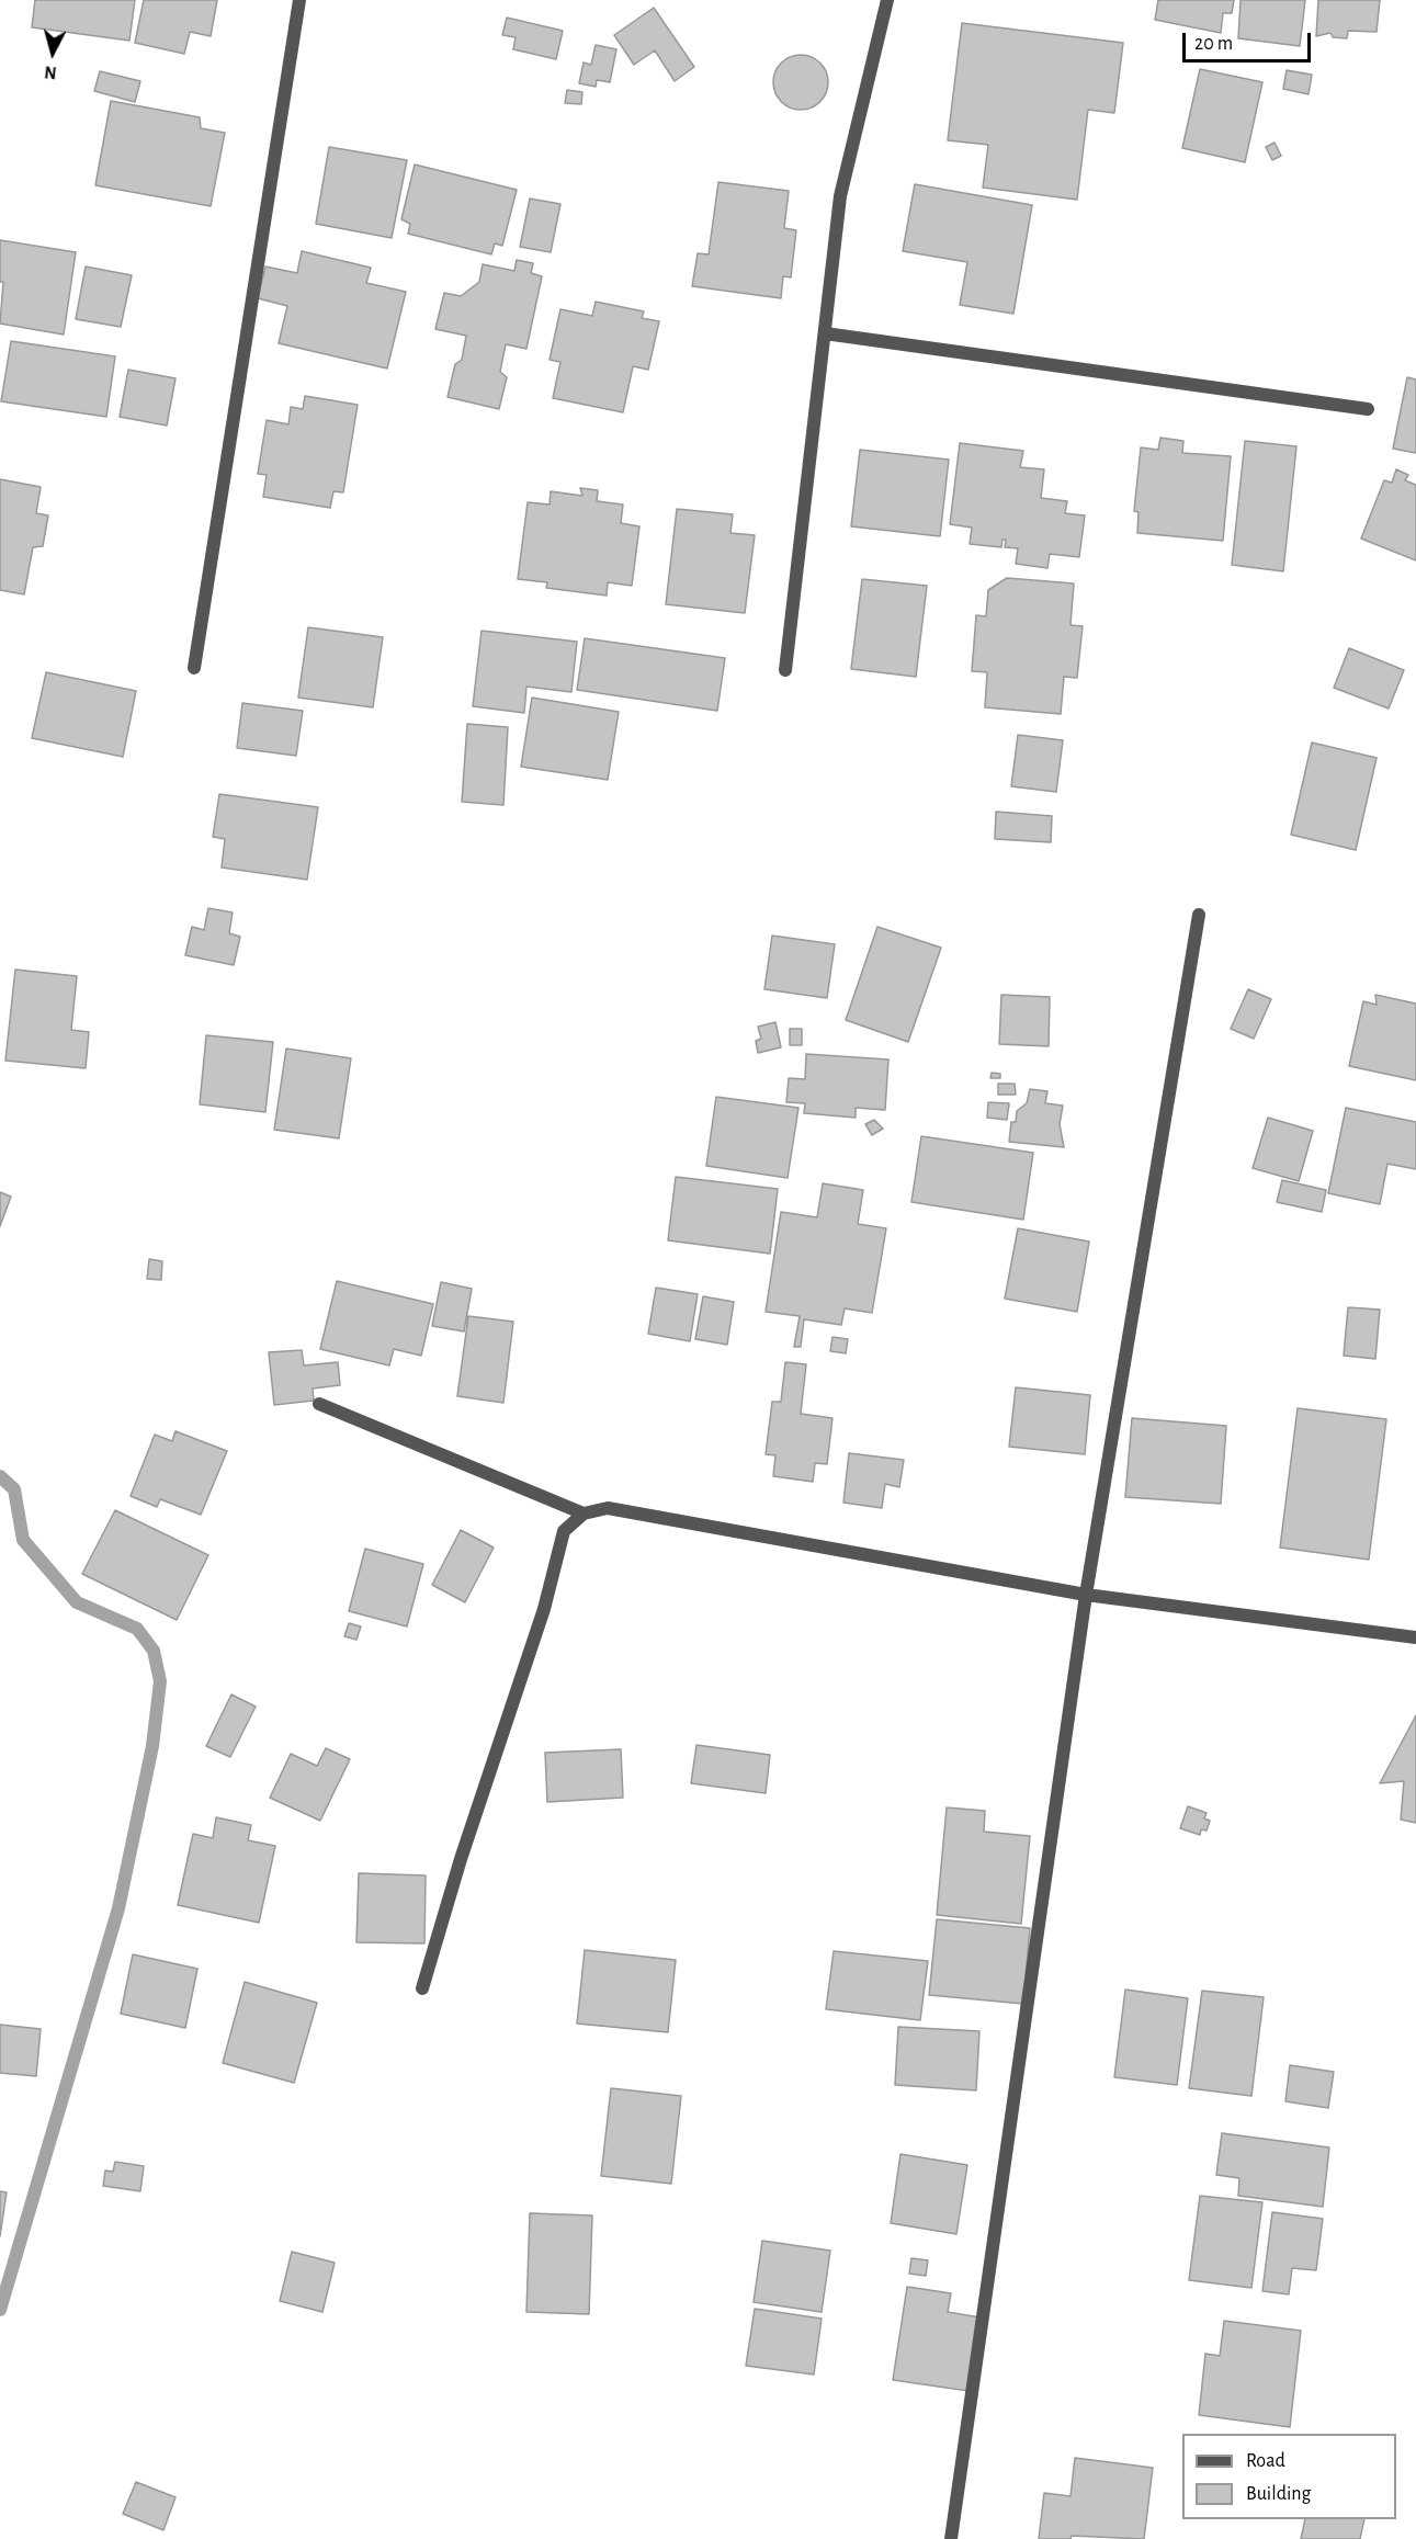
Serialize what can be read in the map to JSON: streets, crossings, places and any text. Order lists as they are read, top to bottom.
{
  "legend": ["Road", "Building"],
  "scale_bar": "20 m",
  "north": "bottom"
}
